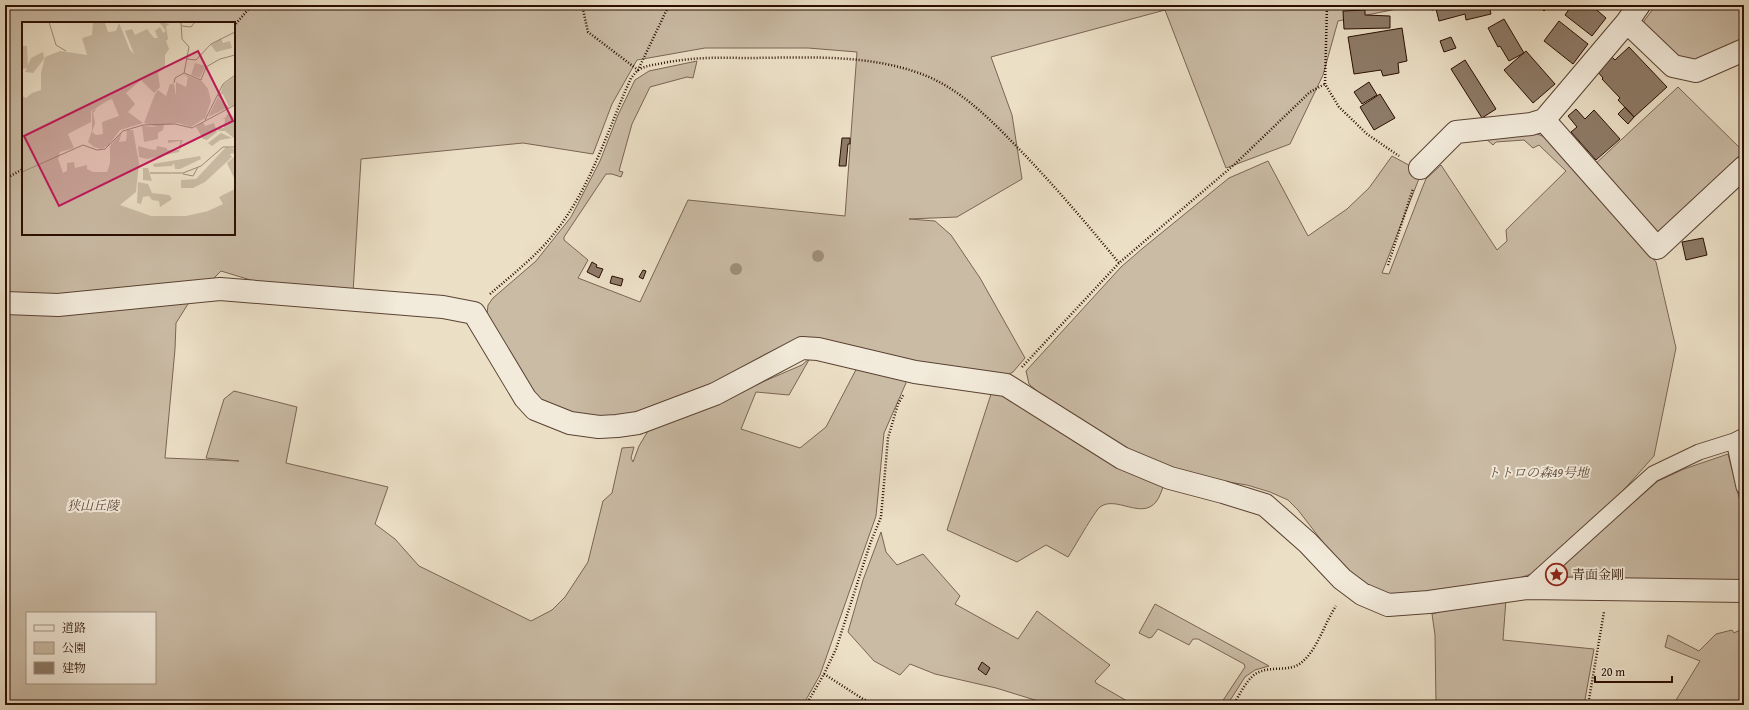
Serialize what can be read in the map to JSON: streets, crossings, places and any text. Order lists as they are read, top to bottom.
{
  "parks": ["トトロの森49号地", "狭山丘陵"],
  "places": {
    "place": ["青面金剛"]
  },
  "legend": ["道路", "公園", "建物"],
  "scale_bar": "20 m"
}
